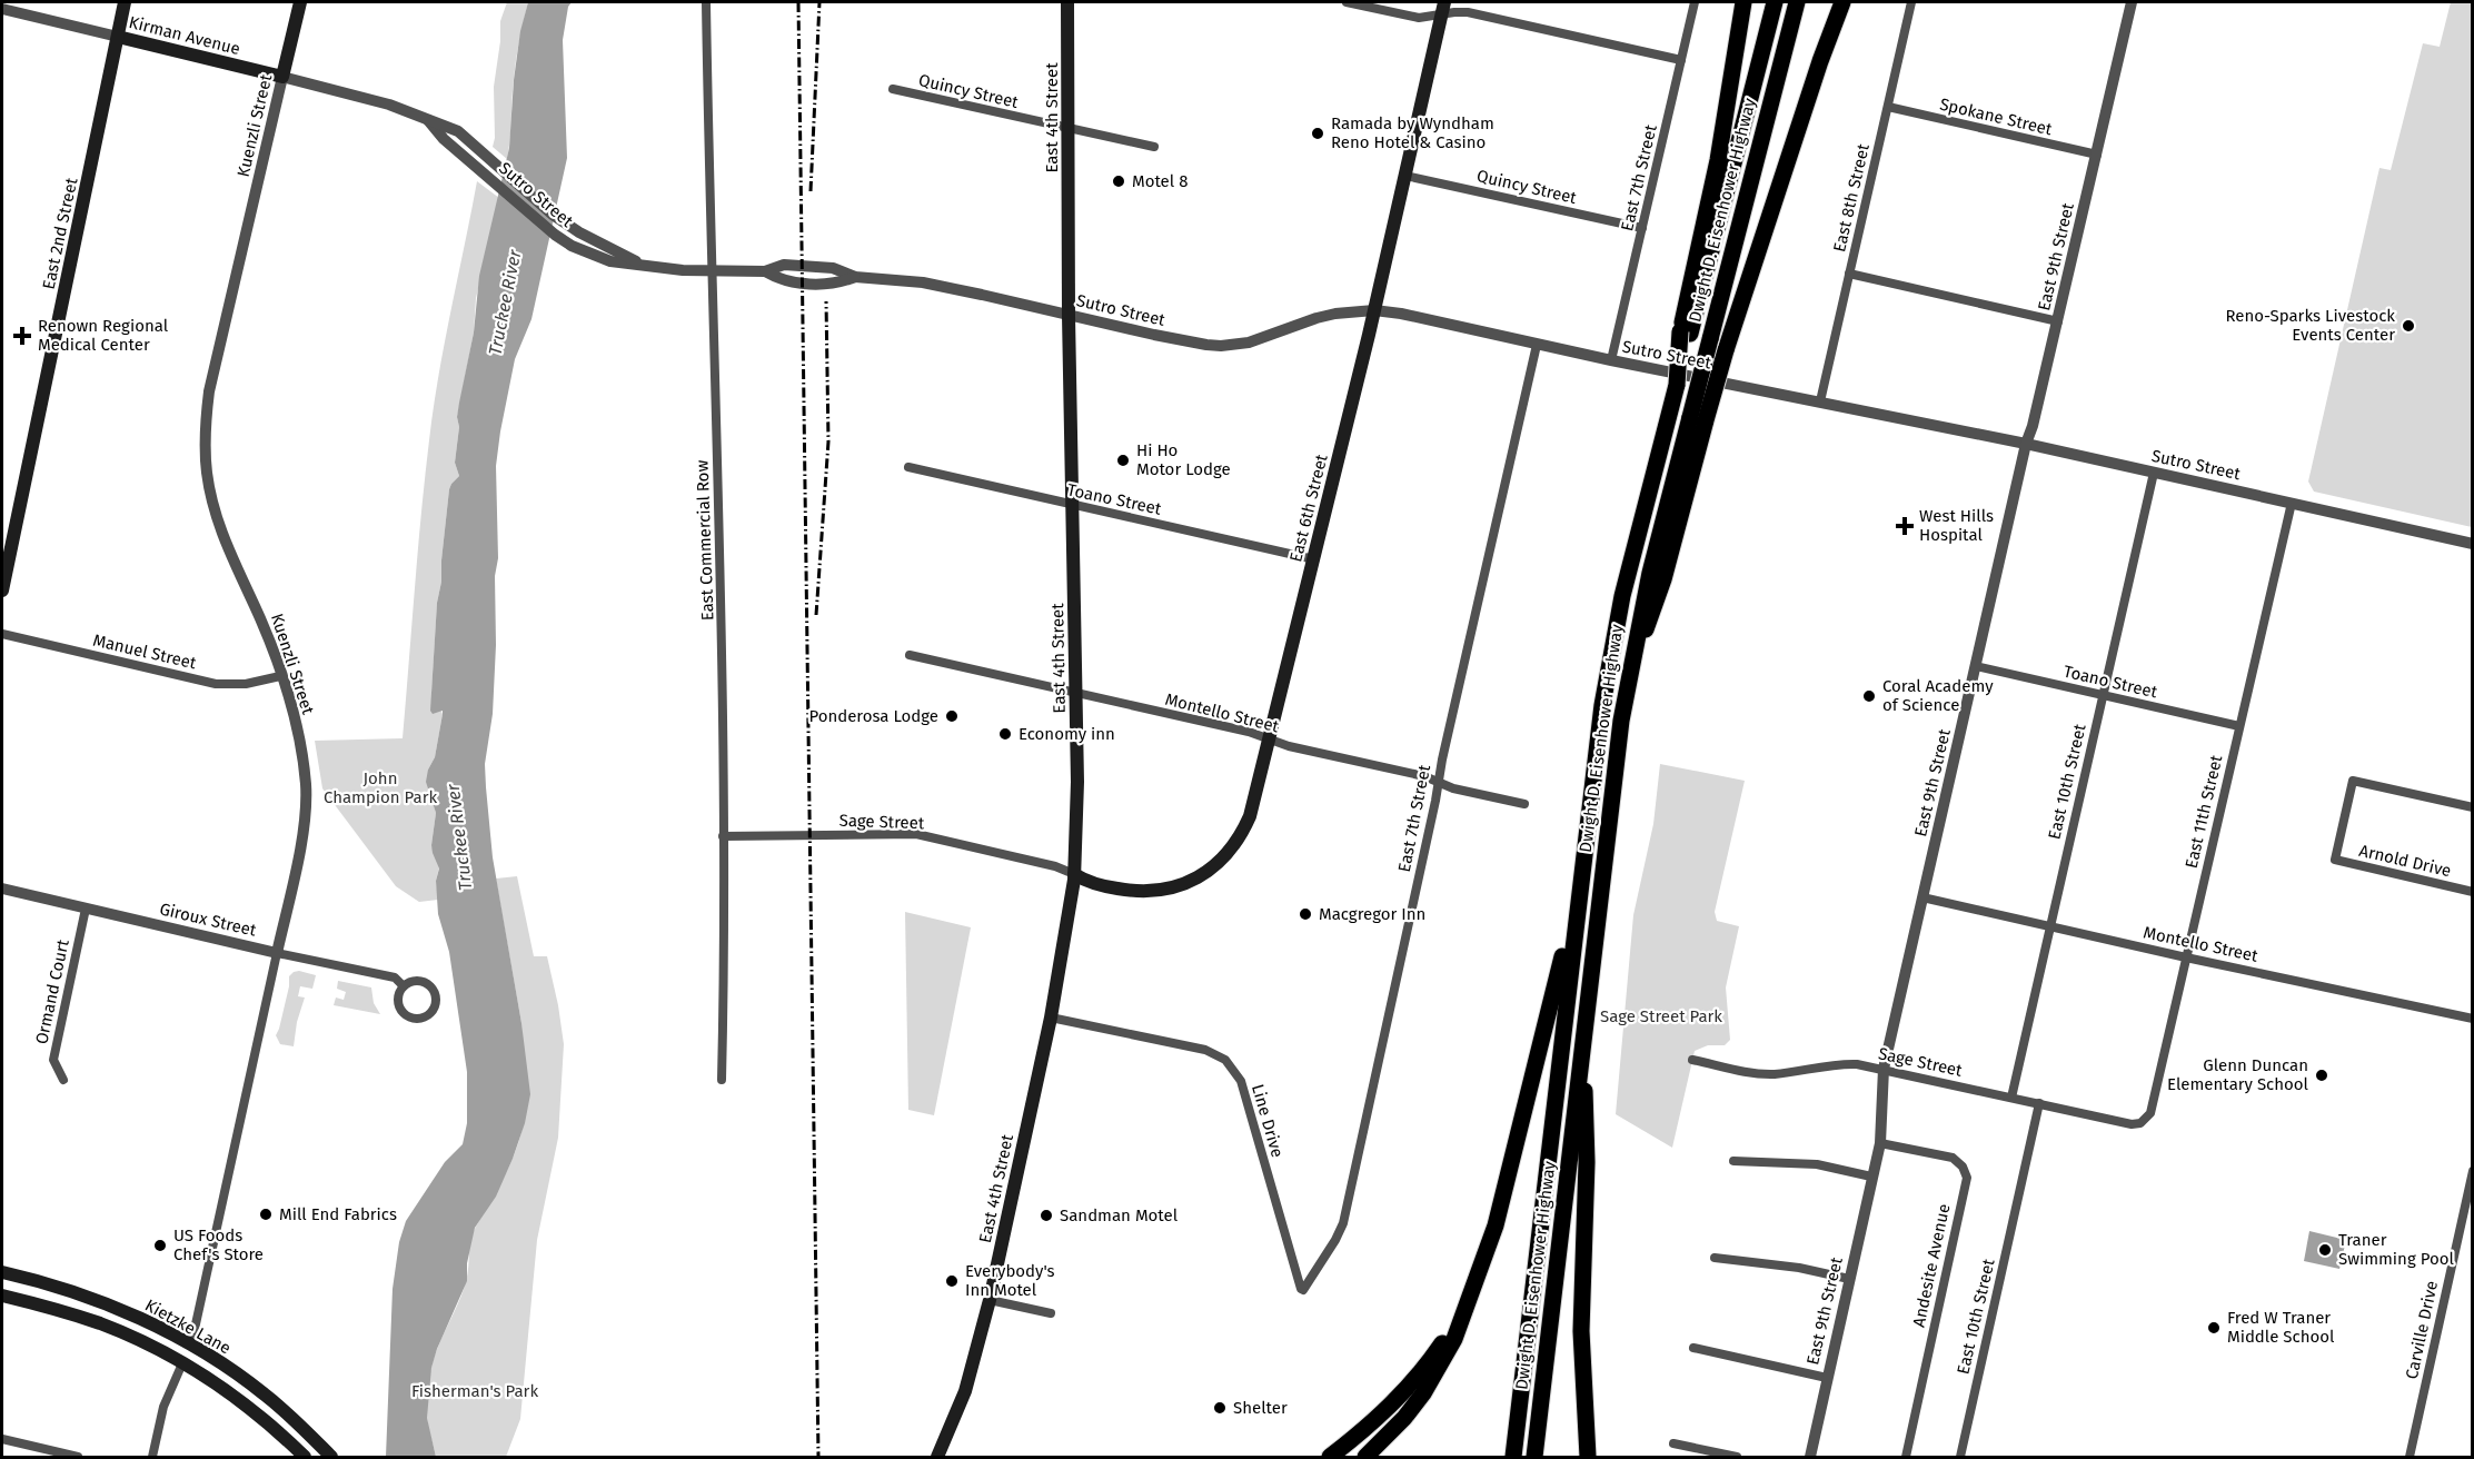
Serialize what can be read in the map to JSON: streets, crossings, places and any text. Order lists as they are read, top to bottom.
{
  "streets": {
    "highway": ["Dwight D. Eisenhower Highway"],
    "main road": [
      "Kirman Avenue",
      "East 4th Street",
      "Kuenzli Street",
      "East 2nd Street",
      "East 6th Street",
      "Kietzke Lane"
    ],
    "street": [
      "Quincy Street",
      "Spokane Street",
      "East 7th Street",
      "Sutro Street",
      "East 8th Street",
      "East 9th Street",
      "Toano Street",
      "East Commercial Row",
      "Manuel Street",
      "Montello Street",
      "East 10th Street",
      "East 11th Street",
      "Sage Street",
      "Arnold Drive",
      "Giroux Street",
      "Ormand Court",
      "Line Drive",
      "Andesite Avenue",
      "Carville Drive"
    ]
  },
  "crossings": [
    ["Kirman Avenue", "Kuenzli Street"],
    ["Kirman Avenue", "Sutro Street"],
    ["Kirman Avenue", "East 2nd Street"],
    ["Quincy Street", "East 4th Street"],
    ["Quincy Street", "East 7th Street"],
    ["Quincy Street", "East 6th Street"],
    ["Spokane Street", "East 8th Street"],
    ["Spokane Street", "East 9th Street"],
    ["East 4th Street", "Sutro Street"],
    ["East 4th Street", "Toano Street"],
    ["East 4th Street", "East 6th Street"],
    ["East 4th Street", "Montello Street"],
    ["East 4th Street", "Sage Street"],
    ["East 4th Street", "Line Drive"],
    ["Kuenzli Street", "Sutro Street"],
    ["Kuenzli Street", "Manuel Street"],
    ["Kuenzli Street", "Giroux Street"],
    ["Kuenzli Street", "Kietzke Lane"],
    ["East 7th Street", "Sutro Street"],
    ["East 7th Street", "Montello Street"],
    ["East 7th Street", "Line Drive"],
    ["Sutro Street", "East 8th Street"],
    ["Sutro Street", "East 9th Street"],
    ["Sutro Street", "East 6th Street"],
    ["Sutro Street", "East Commercial Row"],
    ["Sutro Street", "East 10th Street"],
    ["Sutro Street", "East 11th Street"],
    ["East 9th Street", "Toano Street"],
    ["East 9th Street", "Montello Street"],
    ["East 9th Street", "Sage Street"],
    ["East 9th Street", "Andesite Avenue"],
    ["Toano Street", "East 6th Street"],
    ["Toano Street", "East 10th Street"],
    ["Toano Street", "East 11th Street"],
    ["East 6th Street", "Montello Street"],
    ["East 6th Street", "Sage Street"],
    ["East Commercial Row", "Sage Street"],
    ["Montello Street", "East 10th Street"],
    ["Montello Street", "East 11th Street"],
    ["East 10th Street", "Sage Street"],
    ["East 11th Street", "Sage Street"],
    ["Giroux Street", "Ormand Court"]
  ],
  "water": ["Truckee River"],
  "parks": ["John Champion Park", "Sage Street Park", "Fisherman's Park"],
  "places": {
    "other": [
      "Ramada by Wyndham Reno Hotel & Casino",
      "Motel 8",
      "Reno-Sparks Livestock Events Center",
      "Hi Ho Motor Lodge",
      "Coral Academy of Science",
      "Ponderosa Lodge",
      "Economy inn",
      "Macgregor Inn",
      "Glenn Duncan Elementary School",
      "Mill End Fabrics",
      "Sandman Motel",
      "US Foods Chef's Store",
      "Traner Swimming Pool",
      "Everybody's Inn Motel",
      "Fred W Traner Middle School",
      "Shelter"
    ],
    "health": ["Renown Regional Medical Center", "West Hills Hospital"]
  }
}
